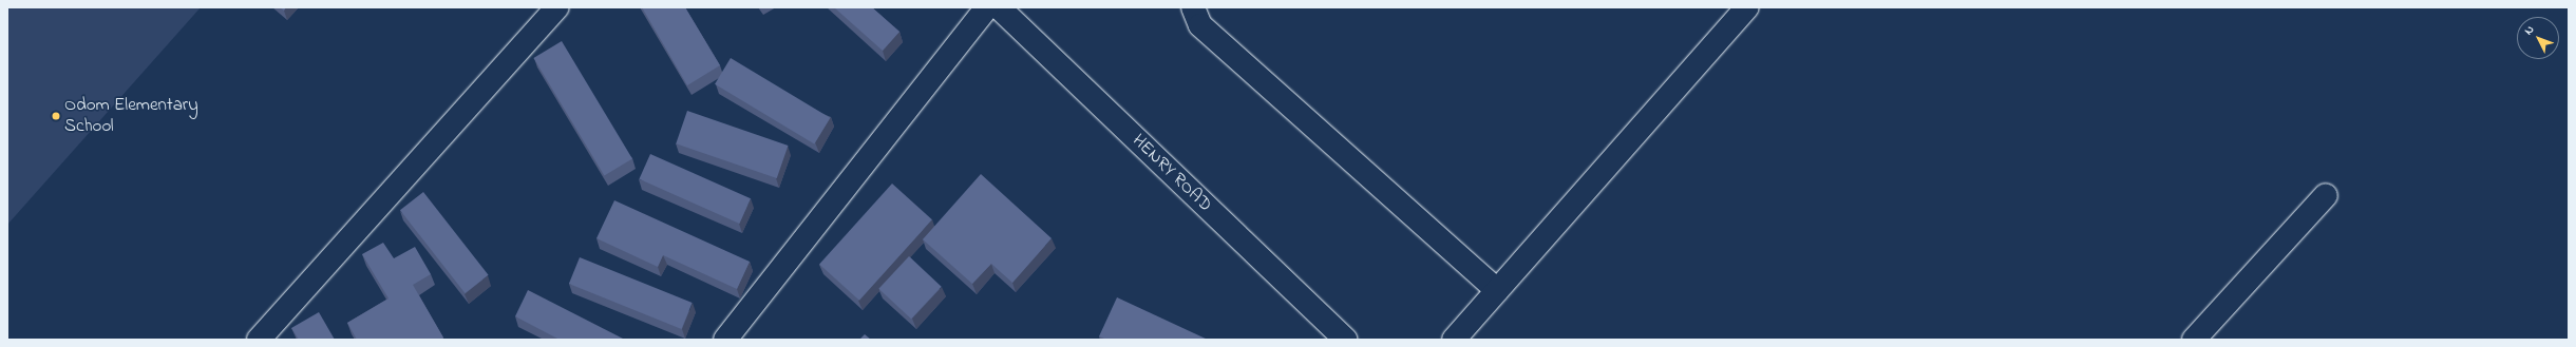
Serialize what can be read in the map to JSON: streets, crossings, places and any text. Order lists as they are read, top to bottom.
{
  "streets": {
    "street": ["HENRY ROAD"]
  },
  "places": ["Odom Elementary School"],
  "north": "top left"
}
